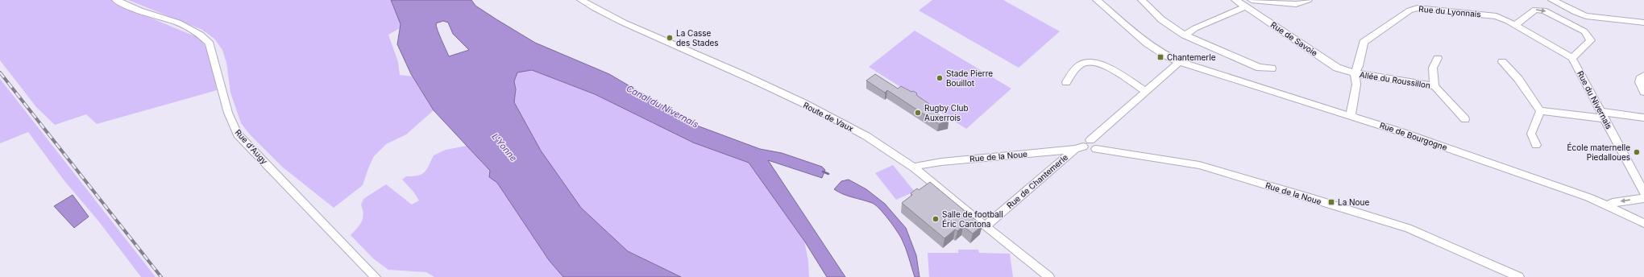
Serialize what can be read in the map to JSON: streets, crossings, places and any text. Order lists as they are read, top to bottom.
{
  "streets": {
    "street": [
      "Rue du Lyonnais",
      "Rue de Savoie",
      "Allée du Roussillon",
      "Rue du Nivernais",
      "Route de Vaux",
      "Rue de Bourgogne",
      "Rue d'Augy",
      "Rue de la Noue",
      "Rue de Chantemerle"
    ]
  },
  "crossings": [
    ["Rue du Lyonnais", "Rue de Savoie"],
    ["Rue du Lyonnais", "Allée du Roussillon"],
    ["Rue du Lyonnais", "Rue du Nivernais"],
    ["Rue du Lyonnais", "Rue de Bourgogne"],
    ["Rue de Savoie", "Allée du Roussillon"],
    ["Route de Vaux", "Rue de la Noue"],
    ["Route de Vaux", "Rue de Chantemerle"],
    ["Rue de la Noue", "Rue de Chantemerle"]
  ],
  "water": ["Canal du Nivernais", "L'Yonne"],
  "places": {
    "other": [
      "La Casse des Stades",
      "Stade Pierre Bouillot",
      "Rugby Club Auxerrois",
      "École maternelle Piedalloues",
      "Salle de football Éric Cantona"
    ],
    "transit": ["Chantemerle", "La Noue"]
  }
}
